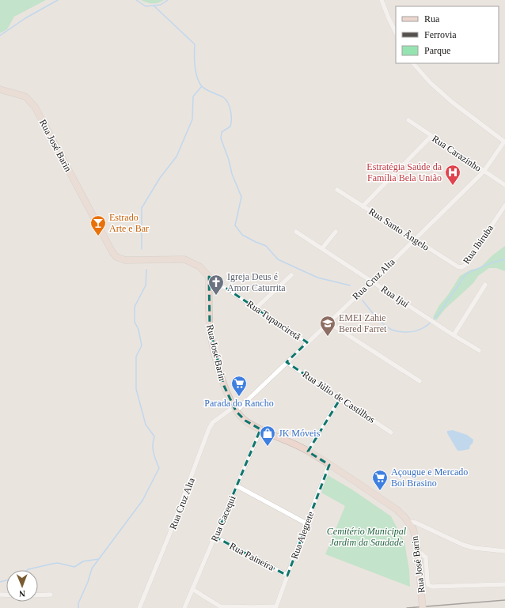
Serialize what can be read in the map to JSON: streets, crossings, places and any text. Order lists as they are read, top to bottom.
{
  "streets": {
    "main road": ["Rua José Barin"],
    "street": [
      "Rua Carazinho",
      "Rua Santo Ângelo",
      "Rua Ibiruba",
      "Rua Cruz Alta",
      "Rua Ijuí",
      "Rua Tupanciretã",
      "Rua Júlio de Castilhos",
      "Rua Cacequi",
      "Rua Alegrete",
      "Rua Paineira"
    ]
  },
  "crossings": [
    ["Rua José Barin", "Rua Cruz Alta"],
    ["Rua José Barin", "Rua Tupanciretã"],
    ["Rua José Barin", "Rua Cacequi"],
    ["Rua José Barin", "Rua Alegrete"],
    ["Rua Carazinho", "Rua Cruz Alta"],
    ["Rua Santo Ângelo", "Rua Ibiruba"],
    ["Rua Santo Ângelo", "Rua Cruz Alta"],
    ["Rua Cruz Alta", "Rua Ijuí"],
    ["Rua Cruz Alta", "Rua Tupanciretã"],
    ["Rua Cruz Alta", "Rua Júlio de Castilhos"],
    ["Rua Cacequi", "Rua Alegrete"],
    ["Rua Cacequi", "Rua Paineira"],
    ["Rua Alegrete", "Rua Paineira"]
  ],
  "parks": ["Cemitério Municipal Jardim da Saudade"],
  "places": {
    "hospital": ["Estratégia Saúde da Família Bela União"],
    "bar": ["Estrado Arte e Bar"],
    "church": ["Igreja Deus é Amor Caturrita"],
    "school or university": ["EMEI Zahie Bered Farret"],
    "supermarket": ["Parada do Rancho", "Açougue e Mercado Boi Brasino"],
    "shop": ["JK Móveis"]
  },
  "legend": ["Rua", "Ferrovia", "Parque"],
  "north": "bottom"
}
